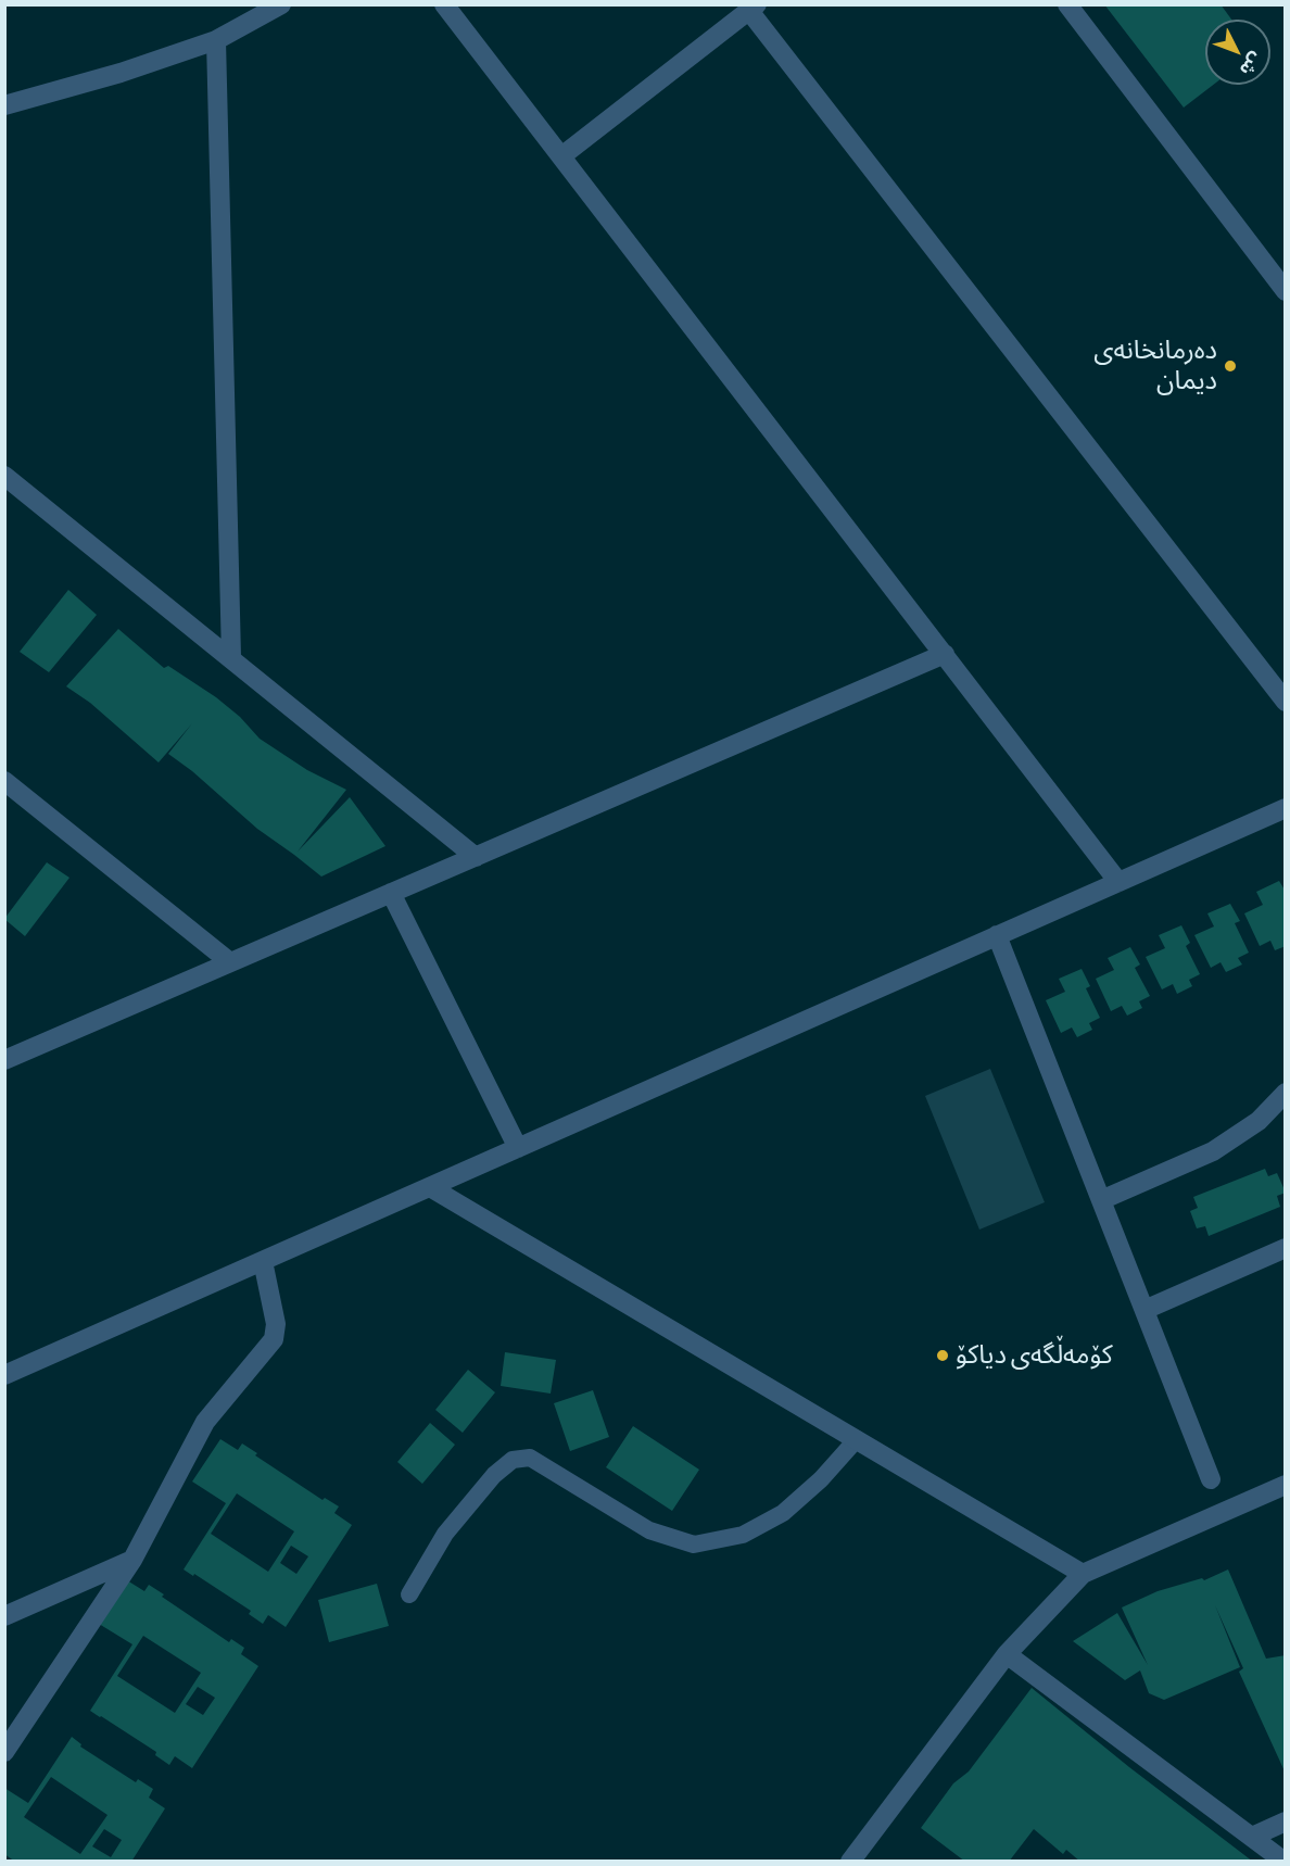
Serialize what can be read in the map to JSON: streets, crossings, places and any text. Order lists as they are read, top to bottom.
{
  "places": ["دەرمانخانەی دیمان", "کۆمەڵگەی دیاکۆ"],
  "north": "bottom right"
}
